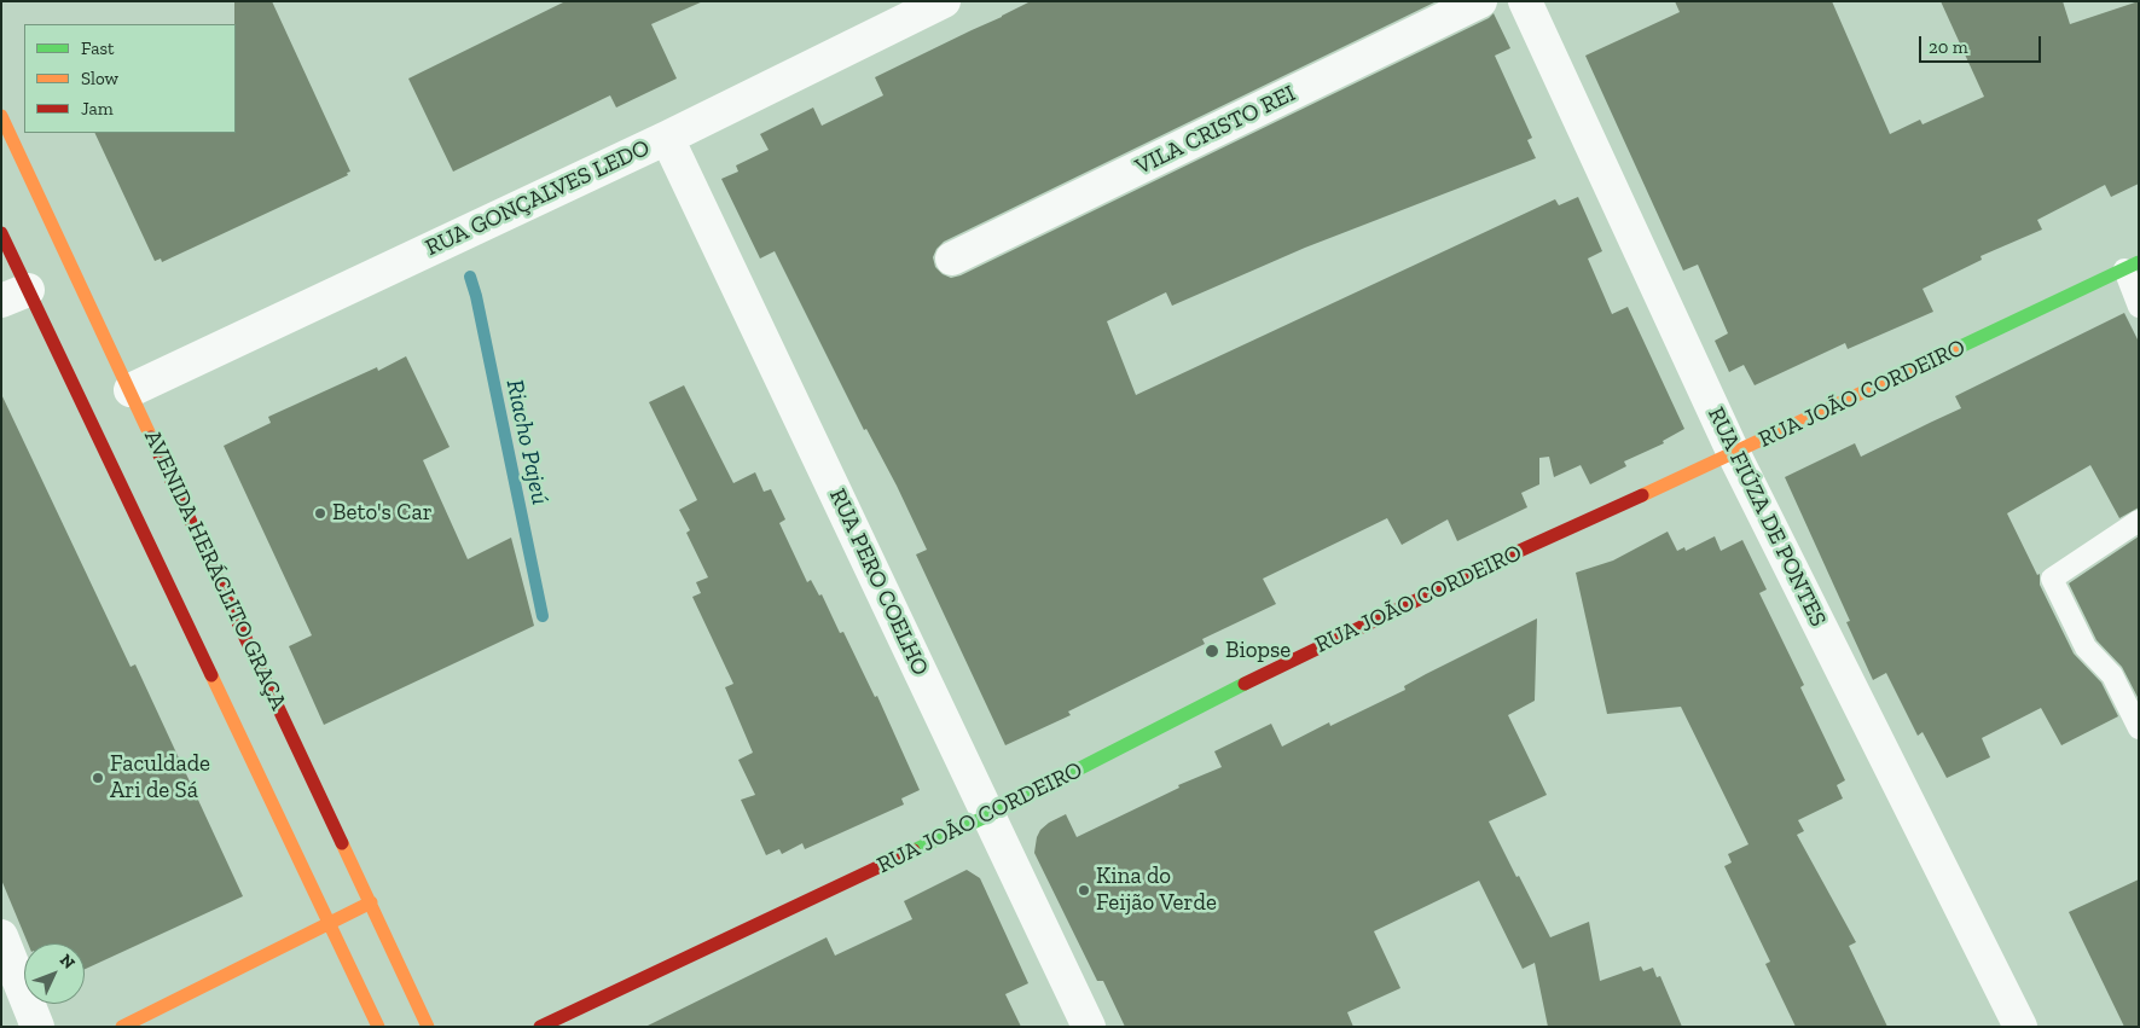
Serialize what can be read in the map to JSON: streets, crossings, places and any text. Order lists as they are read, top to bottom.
{
  "streets": {
    "street": [
      "VILA CRISTO REI",
      "RUA GONÇALVES LEDO",
      "RUA JOÃO CORDEIRO",
      "RUA FIÚZA DE PONTES",
      "AVENIDA HERÁCLITO GRAÇA",
      "RUA PERO COELHO"
    ]
  },
  "crossings": [
    ["RUA GONÇALVES LEDO", "AVENIDA HERÁCLITO GRAÇA"],
    ["RUA GONÇALVES LEDO", "RUA PERO COELHO"],
    ["RUA JOÃO CORDEIRO", "RUA FIÚZA DE PONTES"],
    ["RUA JOÃO CORDEIRO", "RUA PERO COELHO"]
  ],
  "water": ["Riacho Pajeú"],
  "places": [
    "Beto's Car",
    "Biopse",
    "Faculdade Ari de Sá",
    "Kina do Feijão Verde"
  ],
  "legend": ["Fast", "Slow", "Jam"],
  "scale_bar": "20 m",
  "north": "top right"
}
